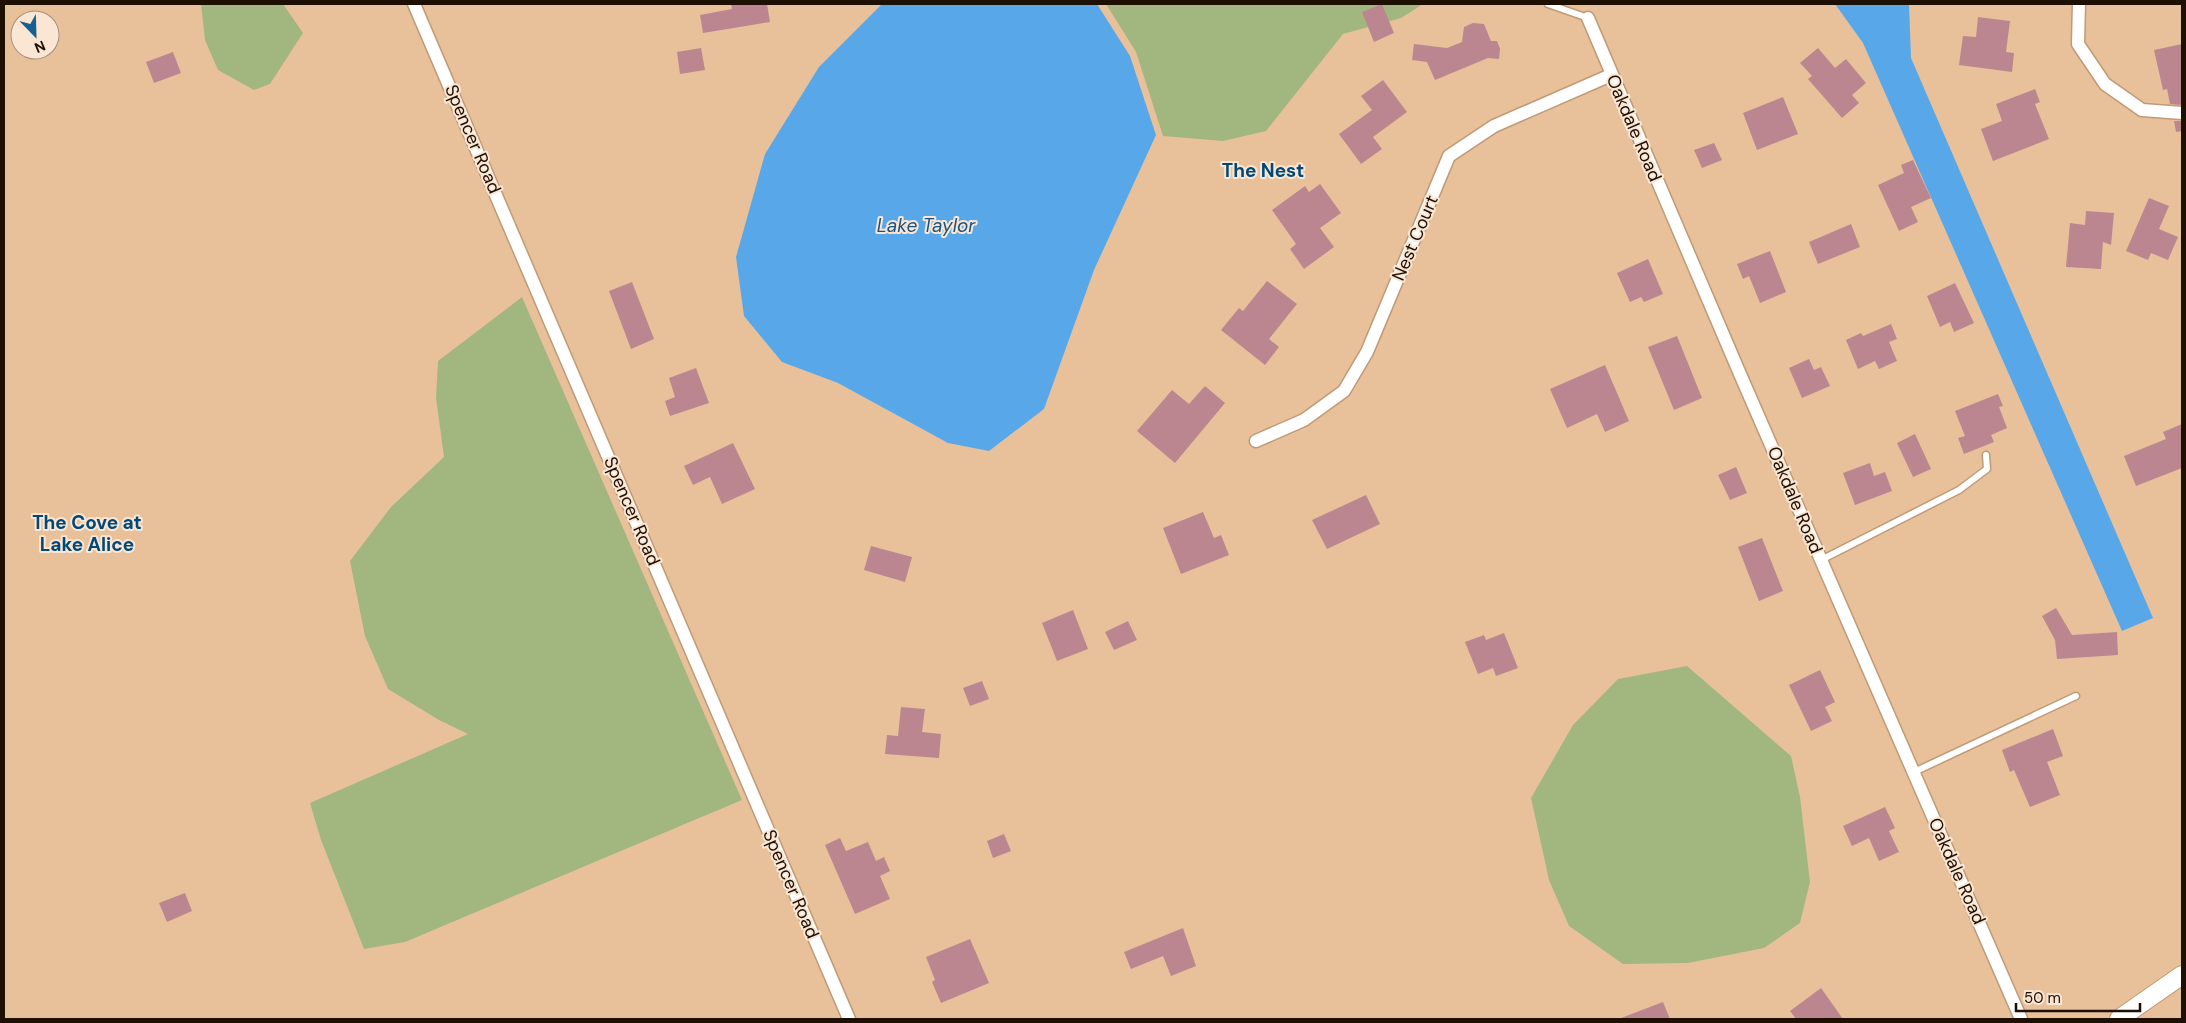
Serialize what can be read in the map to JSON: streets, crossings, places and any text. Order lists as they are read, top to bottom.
{
  "streets": {
    "street": ["Oakdale Road", "Spencer Road", "Nest Court"]
  },
  "crossings": [
    ["Oakdale Road", "Nest Court"]
  ],
  "districts": ["The Nest", "The Cove at Lake Alice"],
  "water": ["Lake Taylor"],
  "scale_bar": "50 m",
  "north": "bottom right"
}
